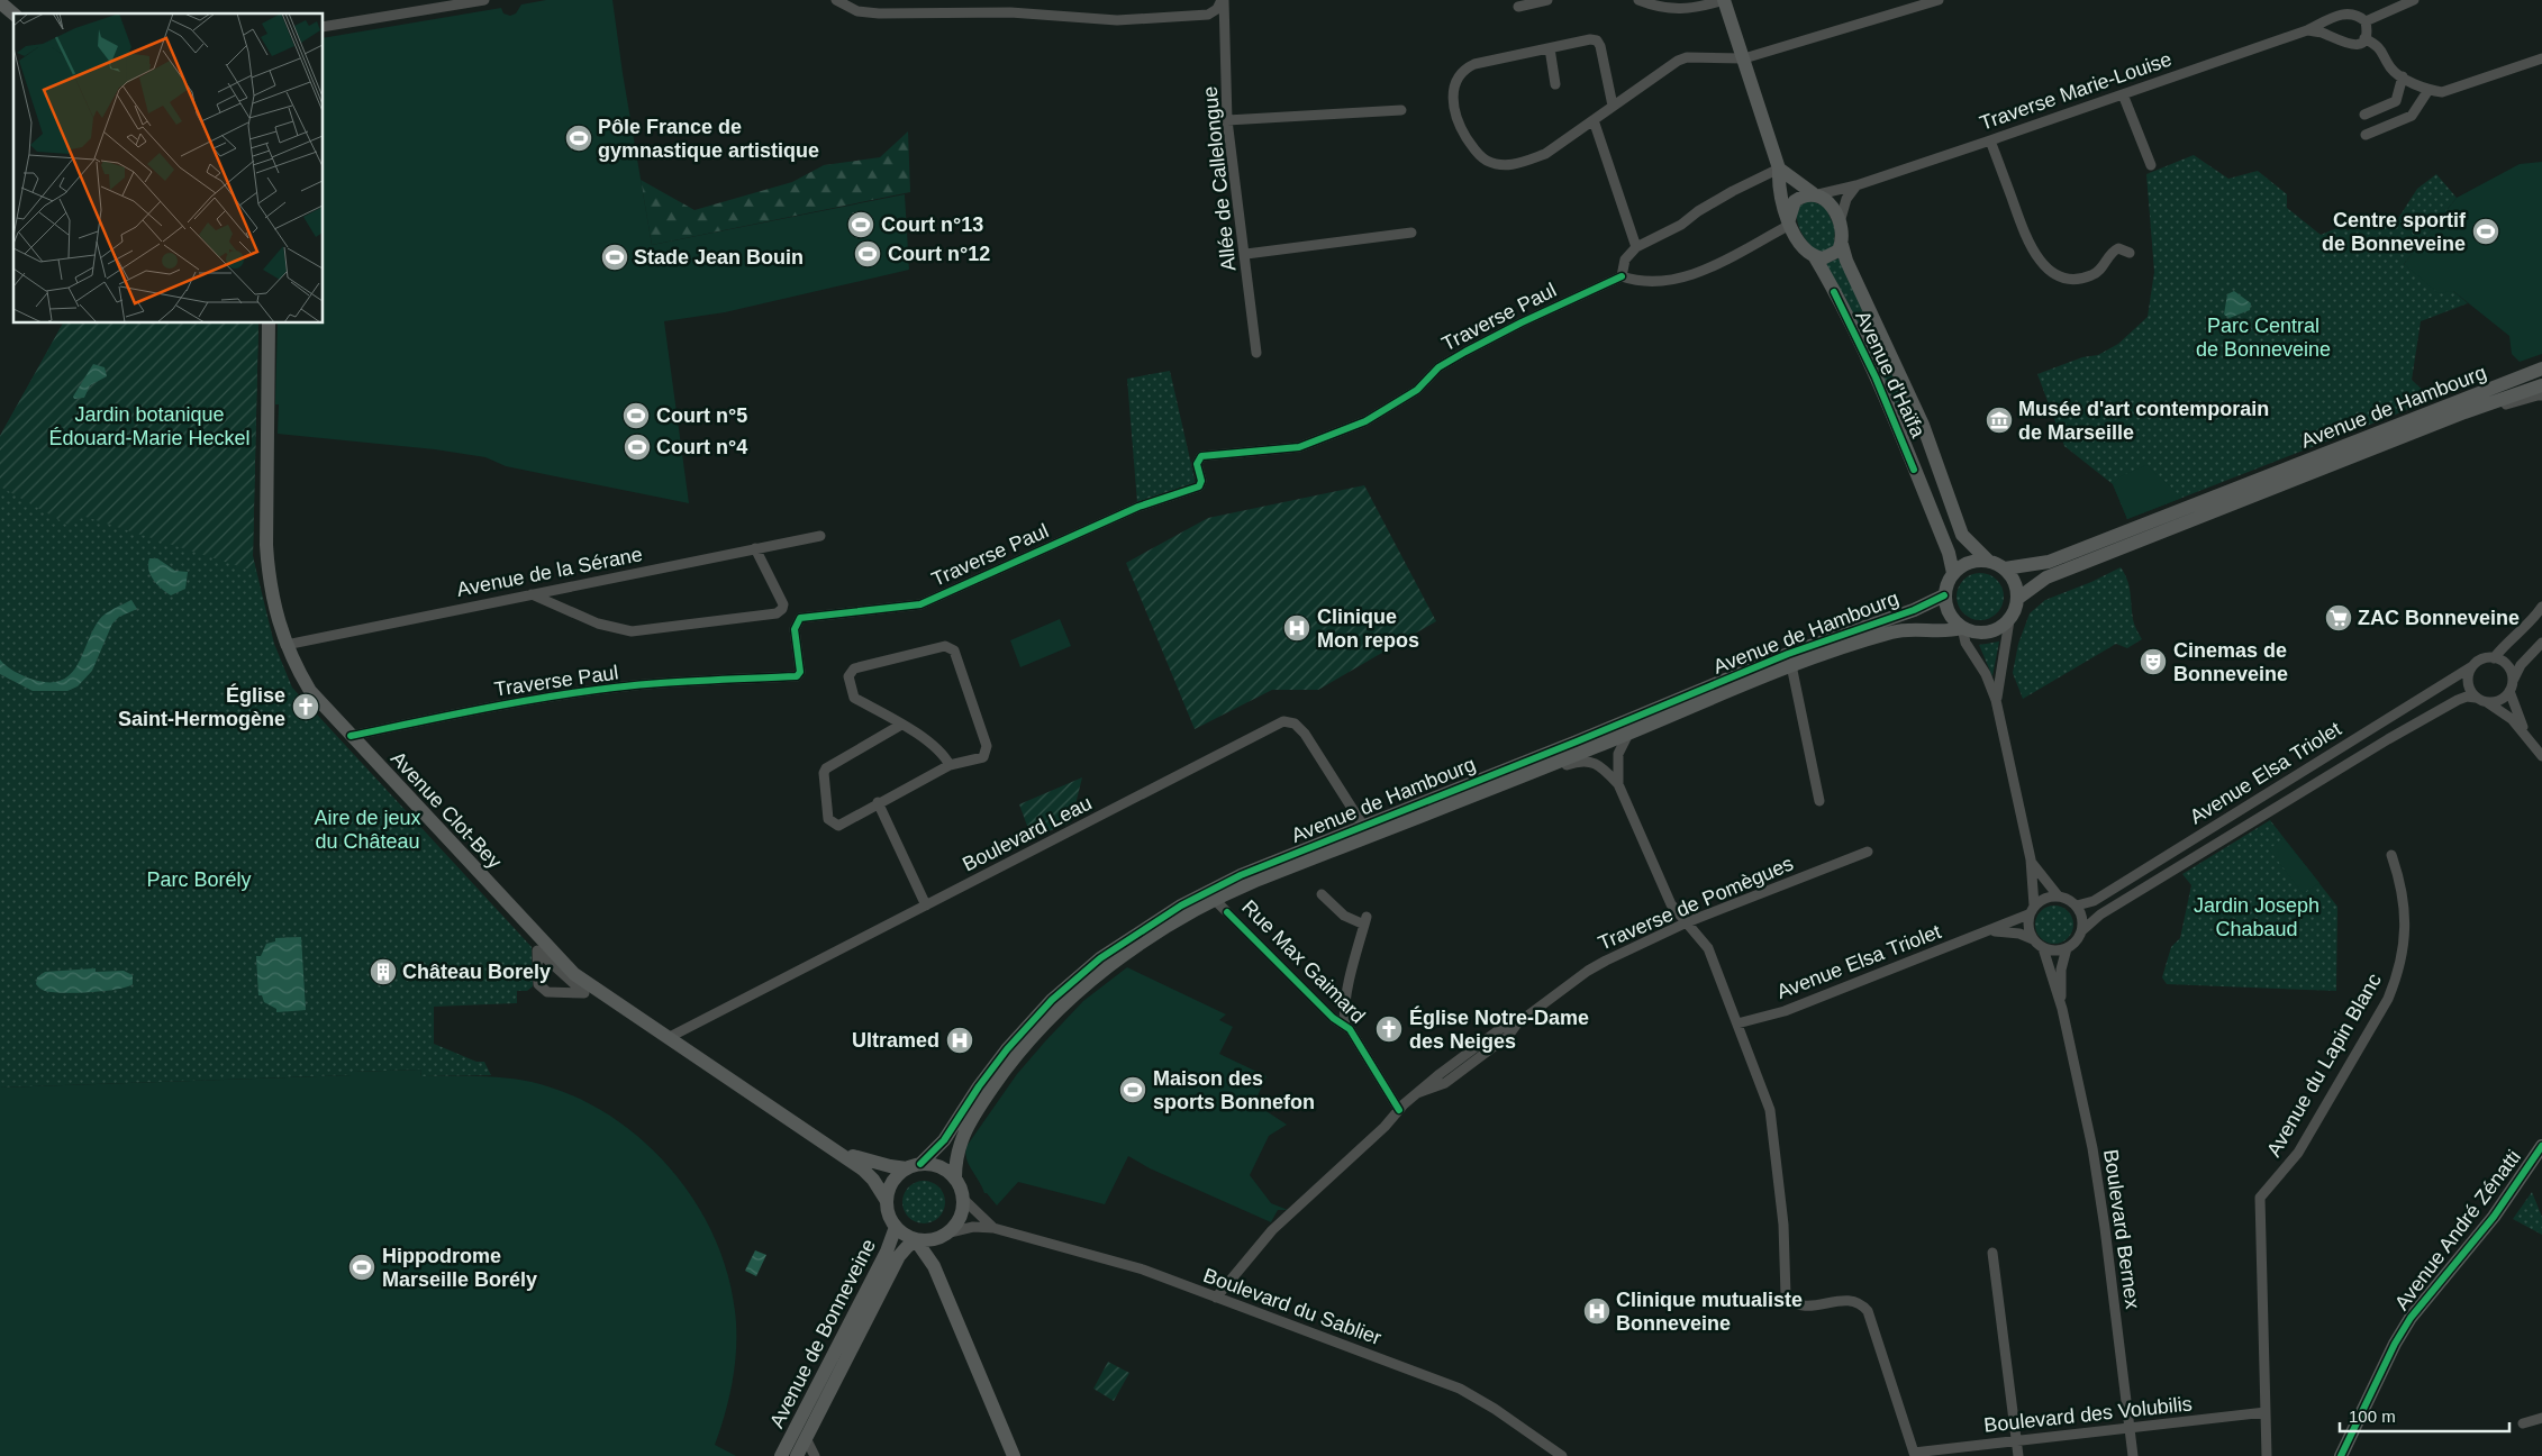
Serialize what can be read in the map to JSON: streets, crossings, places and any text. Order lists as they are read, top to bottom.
{
  "streets": {
    "street": [
      "Traverse Marie-Louise",
      "Allée de Callelongue",
      "Traverse Paul",
      "Avenue d'Haïfa",
      "Avenue de Hambourg",
      "Avenue de la Sérane",
      "Avenue Elsa Triolet",
      "Avenue Clot-Bey",
      "Boulevard Leau",
      "Traverse de Pomègues",
      "Rue Max Gaimard",
      "Avenue du Lapin Blanc",
      "Boulevard Bernex",
      "Avenue André Zénatti",
      "Boulevard du Sablier",
      "Avenue de Bonneveine",
      "Boulevard des Volubilis"
    ]
  },
  "crossings": [
    ["Traverse Marie-Louise", "Avenue d'Haïfa"],
    ["Traverse Paul", "Avenue Clot-Bey"],
    ["Avenue d'Haïfa", "Avenue de Hambourg"],
    ["Avenue de Hambourg", "Avenue Clot-Bey"],
    ["Avenue de Hambourg", "Boulevard Leau"],
    ["Avenue de Hambourg", "Rue Max Gaimard"],
    ["Avenue de Hambourg", "Boulevard du Sablier"],
    ["Avenue de Hambourg", "Avenue de Bonneveine"],
    ["Avenue de la Sérane", "Avenue Clot-Bey"],
    ["Avenue Elsa Triolet", "Boulevard Bernex"],
    ["Avenue Clot-Bey", "Boulevard Leau"],
    ["Avenue Clot-Bey", "Boulevard du Sablier"],
    ["Avenue Clot-Bey", "Avenue de Bonneveine"],
    ["Traverse de Pomègues", "Rue Max Gaimard"],
    ["Traverse de Pomègues", "Boulevard du Sablier"],
    ["Avenue du Lapin Blanc", "Boulevard des Volubilis"],
    ["Boulevard Bernex", "Boulevard des Volubilis"],
    ["Boulevard du Sablier", "Avenue de Bonneveine"]
  ],
  "parks": [
    "Parc Central de Bonneveine",
    "Jardin botanique Édouard-Marie Heckel",
    "Aire de jeux du Château",
    "Parc Borély",
    "Jardin Joseph Chabaud"
  ],
  "places": {
    "sports": [
      "Pôle France de gymnastique artistique",
      "Court n°13",
      "Centre sportif de Bonneveine",
      "Court n°12",
      "Stade Jean Bouin",
      "Court n°5",
      "Court n°4",
      "Maison des sports Bonnefon",
      "Hippodrome Marseille Borély"
    ],
    "museum": ["Musée d'art contemporain de Marseille"],
    "supermarket": ["ZAC Bonneveine"],
    "hospital": ["Clinique Mon repos", "Ultramed", "Clinique mutualiste Bonneveine"],
    "theatre": ["Cinemas de Bonneveine"],
    "church": ["Église Saint-Hermogène", "Église Notre-Dame des Neiges"],
    "building": ["Château Borely"]
  },
  "scale_bar": "100 m"
}
